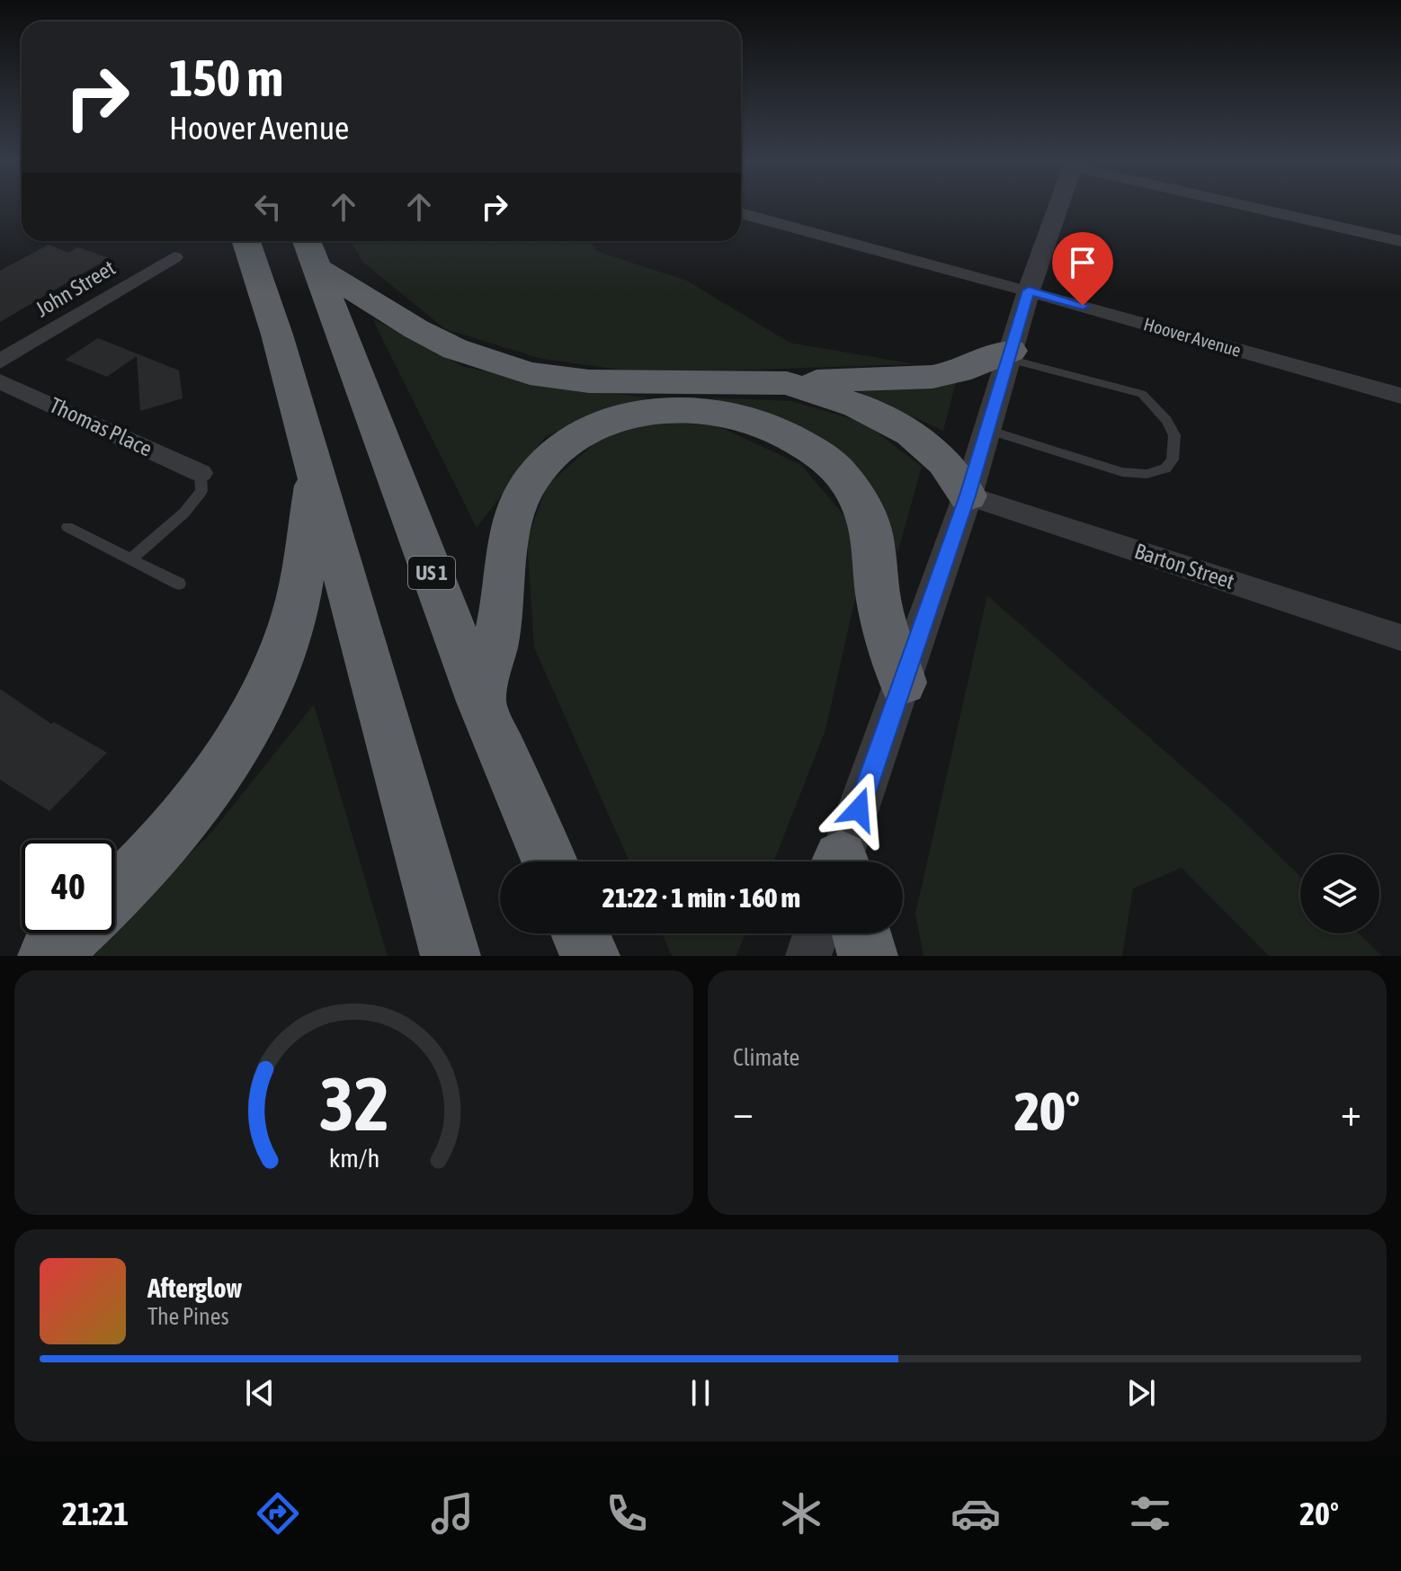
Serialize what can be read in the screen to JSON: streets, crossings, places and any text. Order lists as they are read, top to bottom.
{
  "streets": {
    "highway": ["US 1"],
    "street": [
      "John Street",
      "Hoover Avenue",
      "Thomas Place",
      "Barton Street"
    ]
  },
  "page": {
    "turn": ["150 m", "Hoover Avenue"],
    "limit": "40",
    "trip": "21:22 · 1 min · 160 m",
    "tile": "Climate",
    "heat": ["−", "20°", "+"],
    "song": ["Afterglow", "The Pines"],
    "tabs": ["21:21", "20°"],
    "gauge": ["32", "km/h"]
  }
}
